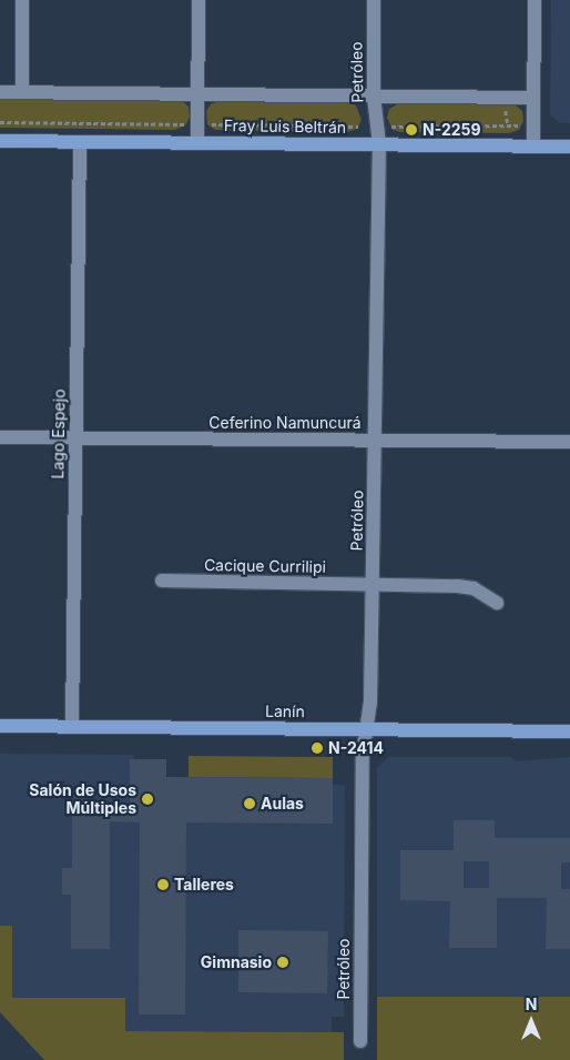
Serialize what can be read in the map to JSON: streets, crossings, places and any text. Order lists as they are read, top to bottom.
{
  "streets": {
    "main road": ["Fray Luis Beltrán", "Lanín"],
    "street": [
      "Petróleo",
      "Ceferino Namuncurá",
      "Lago Espejo",
      "Cacique Currilipi"
    ]
  },
  "crossings": [
    ["Petróleo", "Fray Luis Beltrán"],
    ["Petróleo", "Ceferino Namuncurá"],
    ["Petróleo", "Cacique Currilipi"],
    ["Petróleo", "Lanín"],
    ["Fray Luis Beltrán", "Lago Espejo"],
    ["Ceferino Namuncurá", "Lago Espejo"],
    ["Lago Espejo", "Lanín"]
  ],
  "places": [
    "N-2259",
    "N-2414",
    "Salón de Usos Múltiples",
    "Aulas",
    "Talleres",
    "Gimnasio"
  ],
  "north": "top"
}
